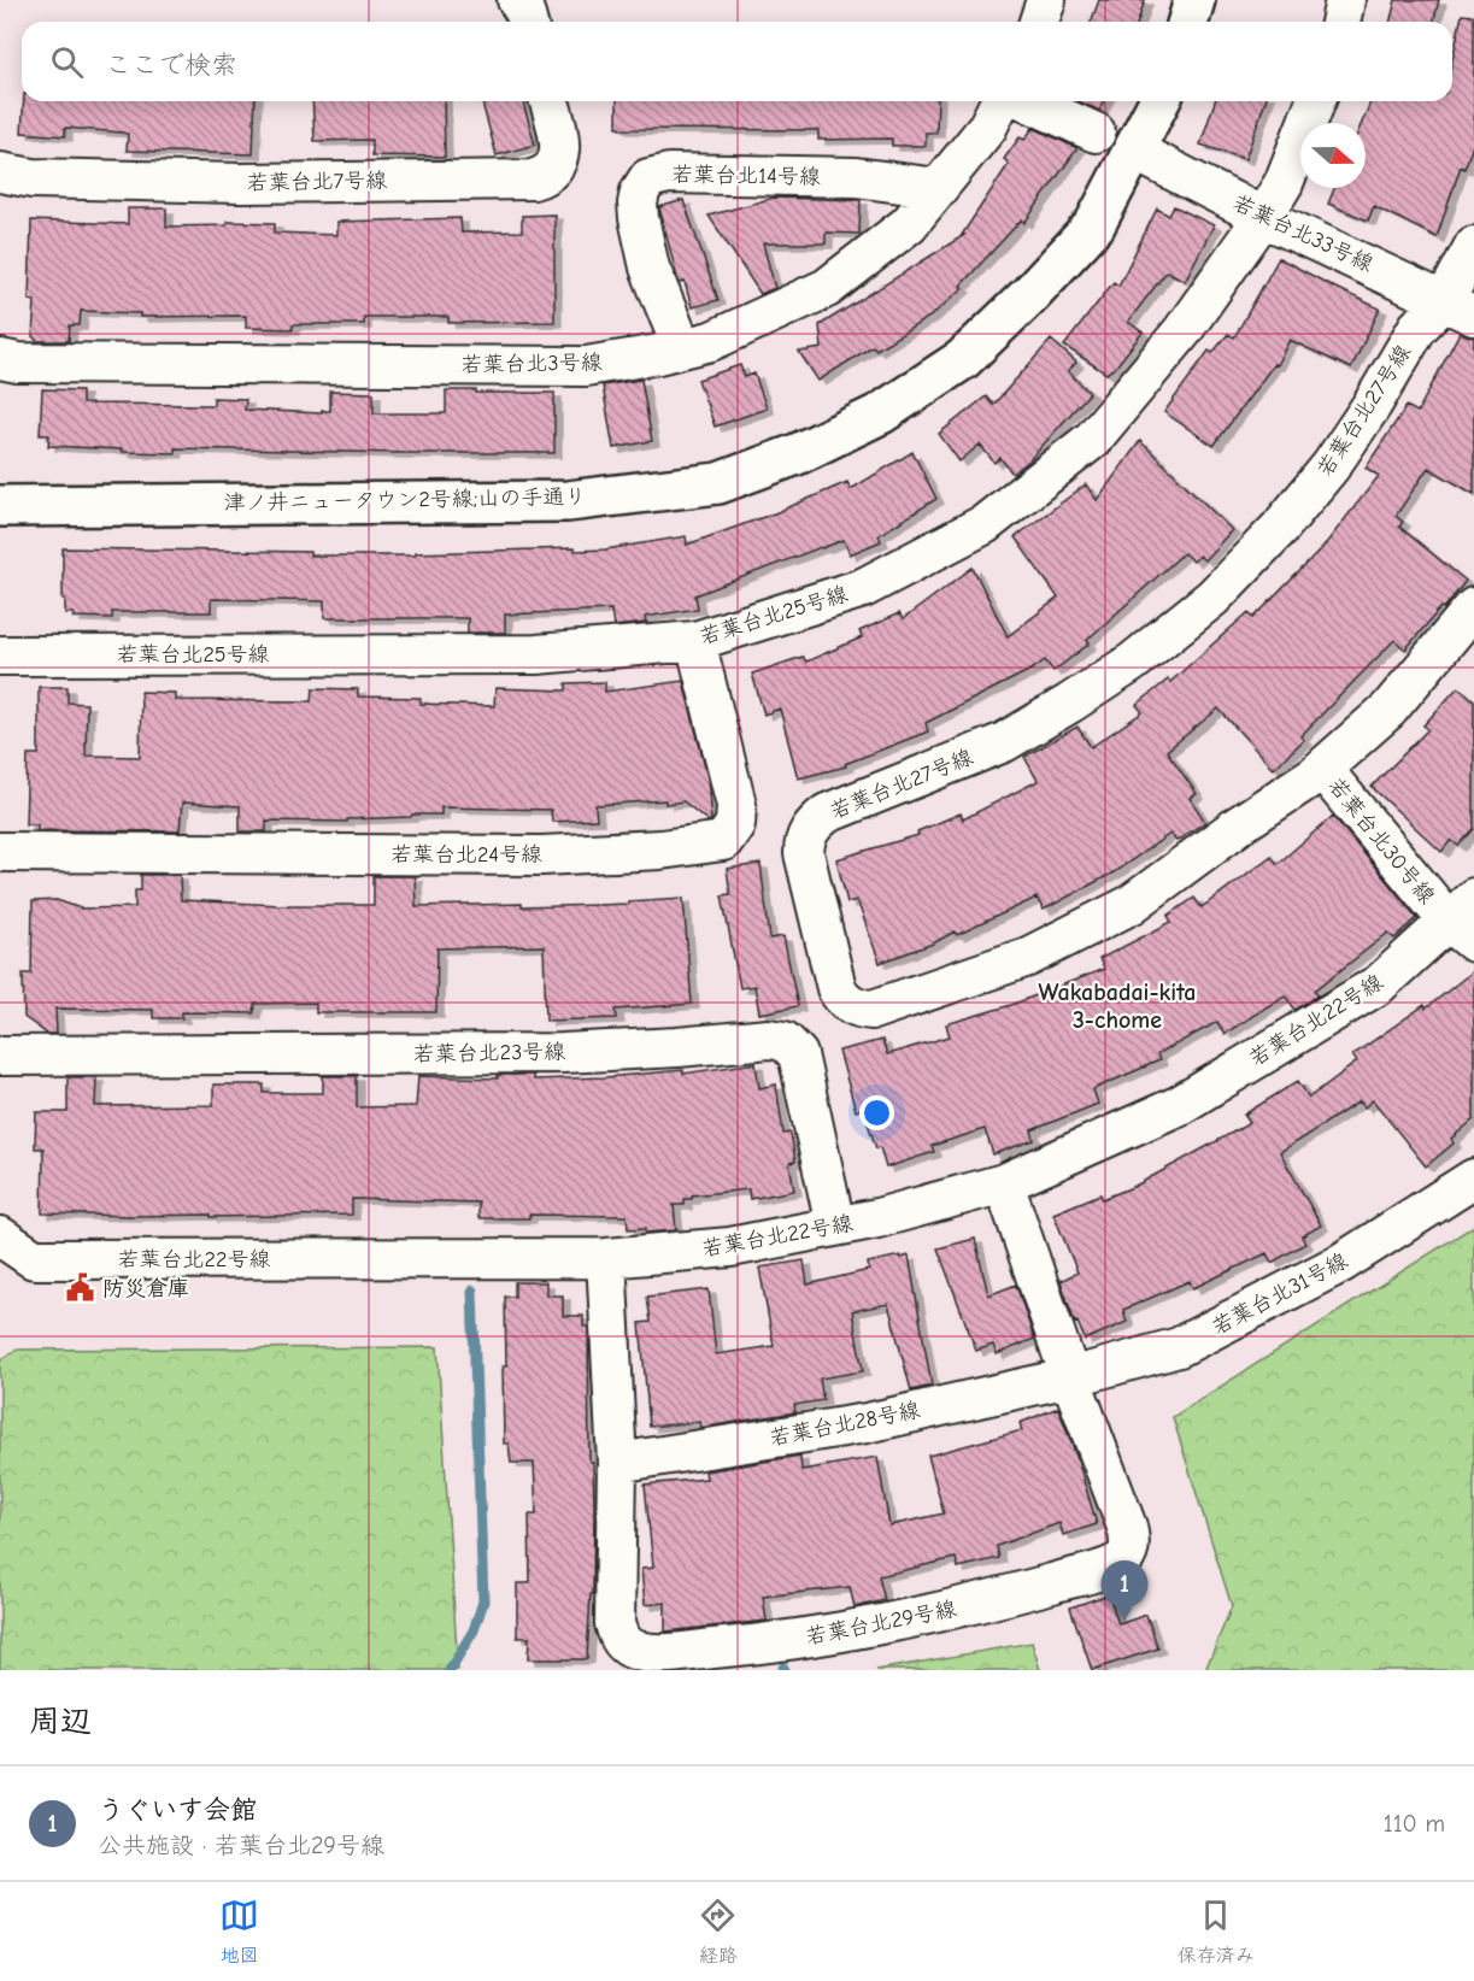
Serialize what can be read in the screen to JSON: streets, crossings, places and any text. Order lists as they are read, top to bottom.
{
  "streets": {
    "street": [
      "若葉台北14号線",
      "若葉台北7号線",
      "若葉台北33号線",
      "若葉台北3号線",
      "若葉台北27号線",
      "津ノ井ニュータウン2号線;山の手通り",
      "若葉台北25号線",
      "若葉台北30号線",
      "若葉台北24号線",
      "若葉台北22号線",
      "若葉台北23号線",
      "若葉台北31号線",
      "若葉台北28号線",
      "若葉台北29号線"
    ]
  },
  "crossings": [
    ["若葉台北14号線", "若葉台北3号線"],
    ["若葉台北33号線", "若葉台北27号線"],
    ["若葉台北33号線", "津ノ井ニュータウン2号線;山の手通り"],
    ["若葉台北33号線", "若葉台北25号線"],
    ["若葉台北27号線", "若葉台北30号線"],
    ["若葉台北25号線", "若葉台北24号線"],
    ["若葉台北30号線", "若葉台北22号線"],
    ["若葉台北22号線", "若葉台北23号線"],
    ["若葉台北22号線", "若葉台北29号線"],
    ["若葉台北31号線", "若葉台北28号線"],
    ["若葉台北31号線", "若葉台北29号線"],
    ["若葉台北28号線", "若葉台北29号線"]
  ],
  "districts": ["Wakabadai-kita 3-chome"],
  "places": {
    "public building": ["防災倉庫"]
  },
  "north": "right",
  "page": {
    "search": "ここで検索",
    "pins": "1",
    "heading": "周辺",
    "list": [
      {
        "mark": "1",
        "name": "うぐいす会館",
        "note": "公共施設 · 若葉台北29号線",
        "value": "110 m"
      }
    ],
    "nav": ["地図", "経路", "保存済み"]
  }
}
